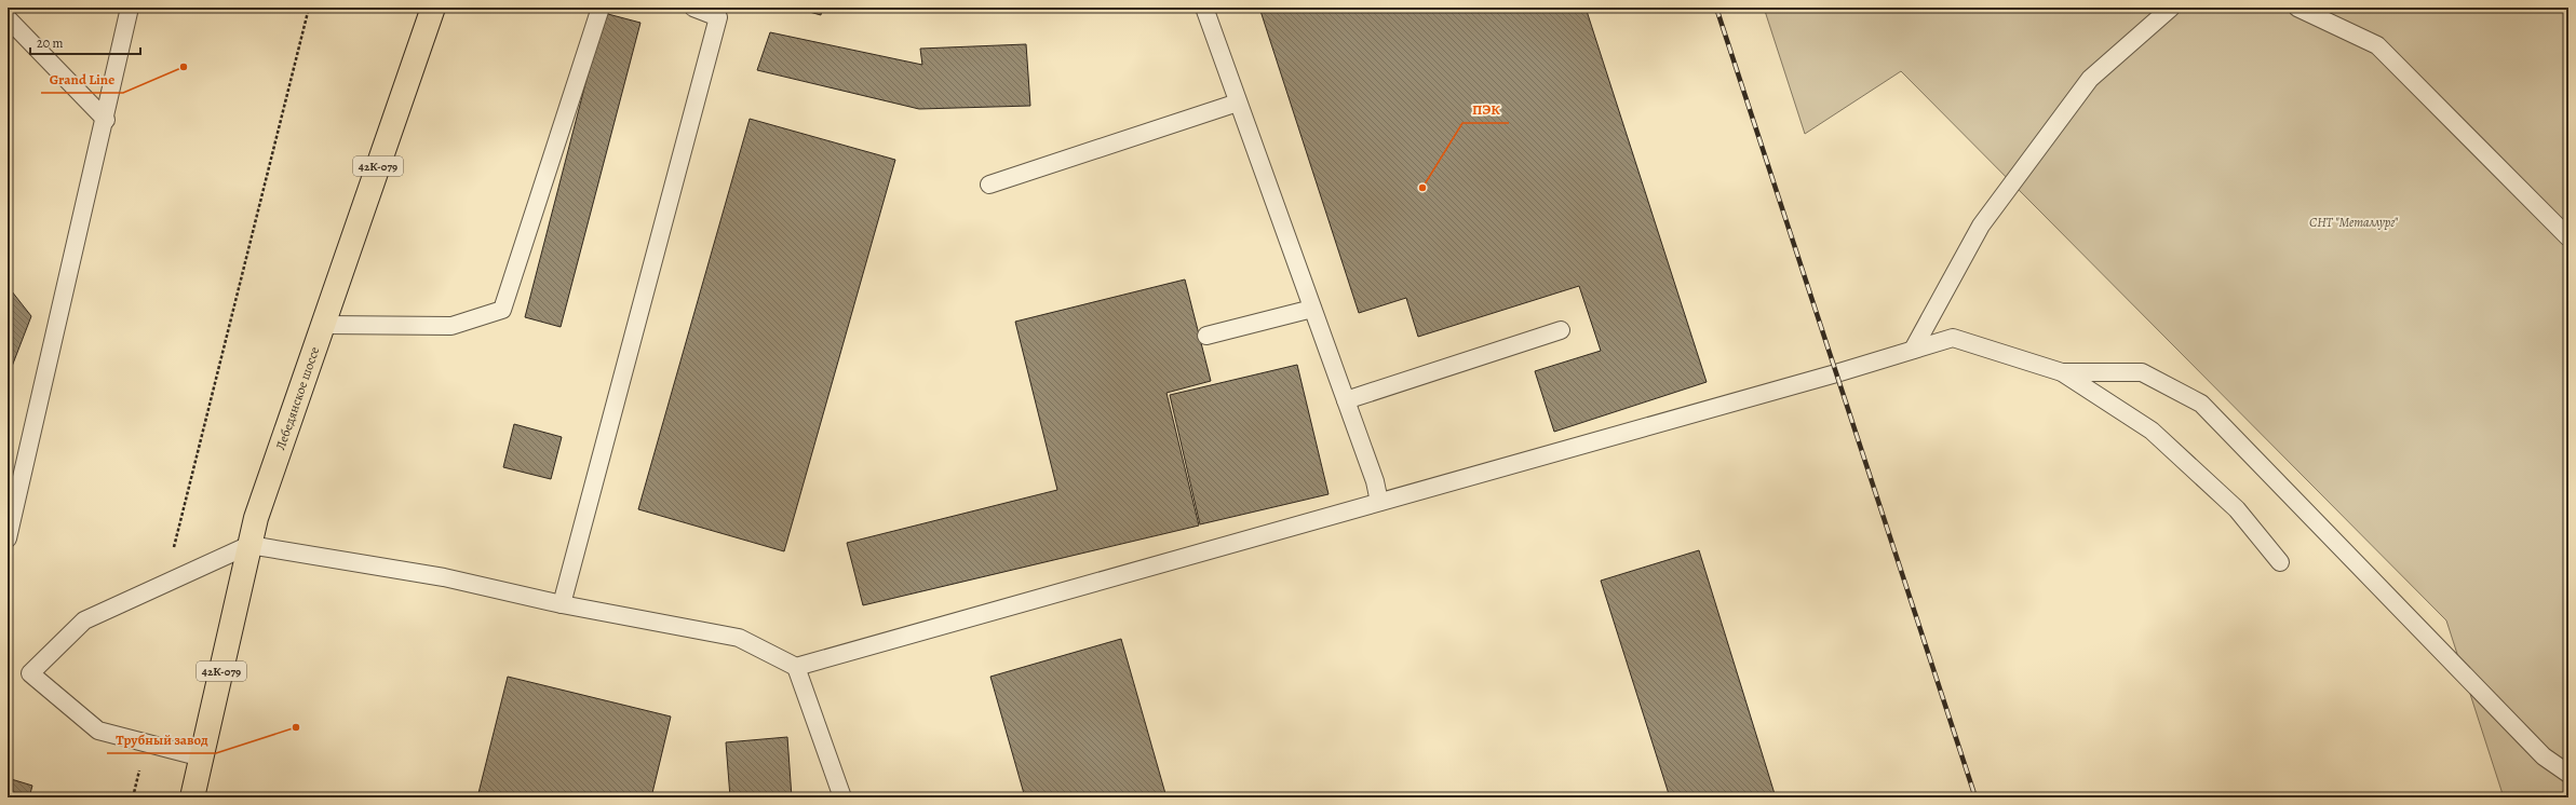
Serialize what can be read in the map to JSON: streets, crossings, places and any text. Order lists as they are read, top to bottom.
{
  "streets": {
    "main road": ["42К-079", "Лебедянское шоссе"]
  },
  "parks": ["СНТ \"Металлург\""],
  "places": ["Grand Line", "ПЭК", "Трубный завод"],
  "scale_bar": "20 m"
}
